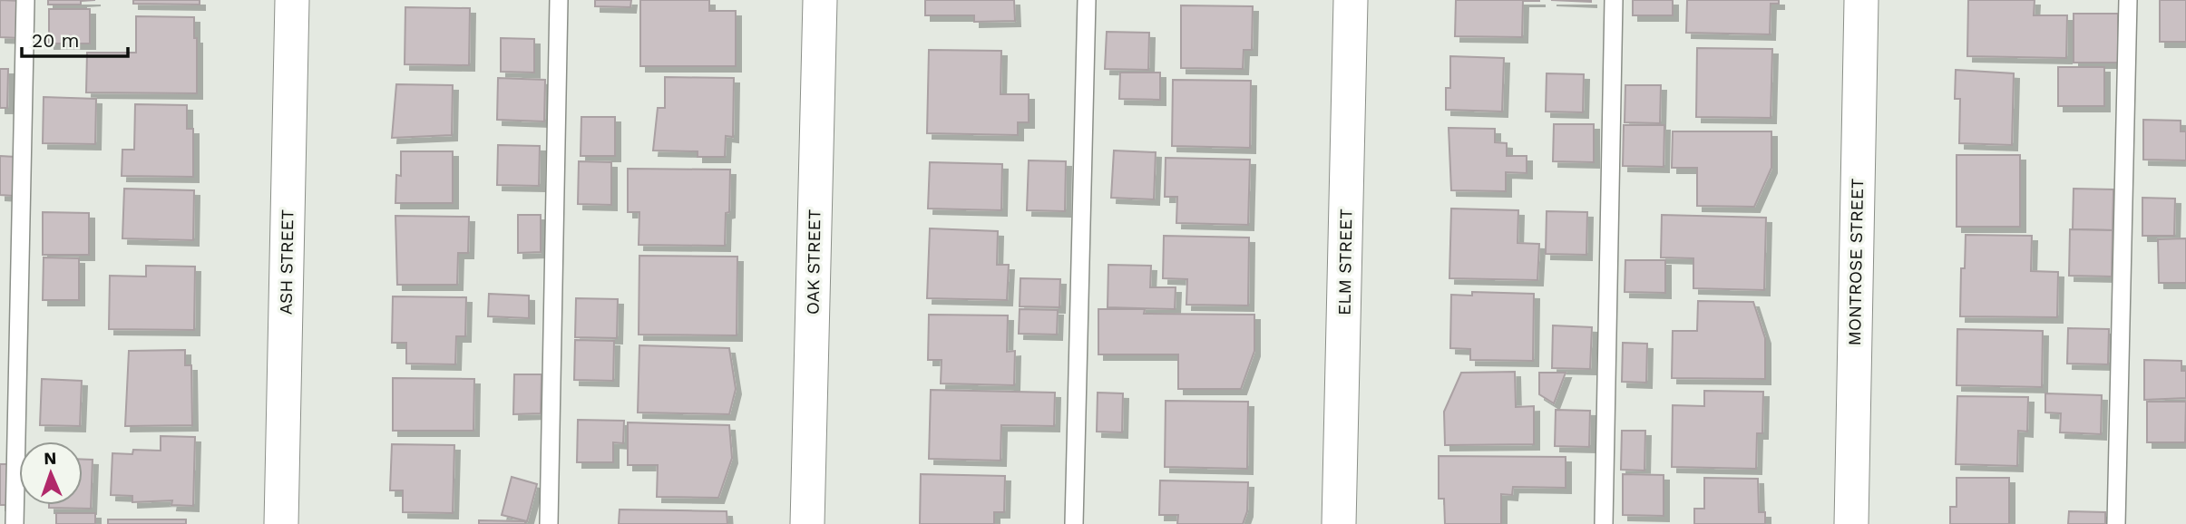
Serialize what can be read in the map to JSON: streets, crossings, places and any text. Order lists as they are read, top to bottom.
{
  "streets": {
    "street": [
      "ASH STREET",
      "OAK STREET",
      "ELM STREET",
      "MONTROSE STREET"
    ]
  },
  "scale_bar": "20 m",
  "north": "top"
}
